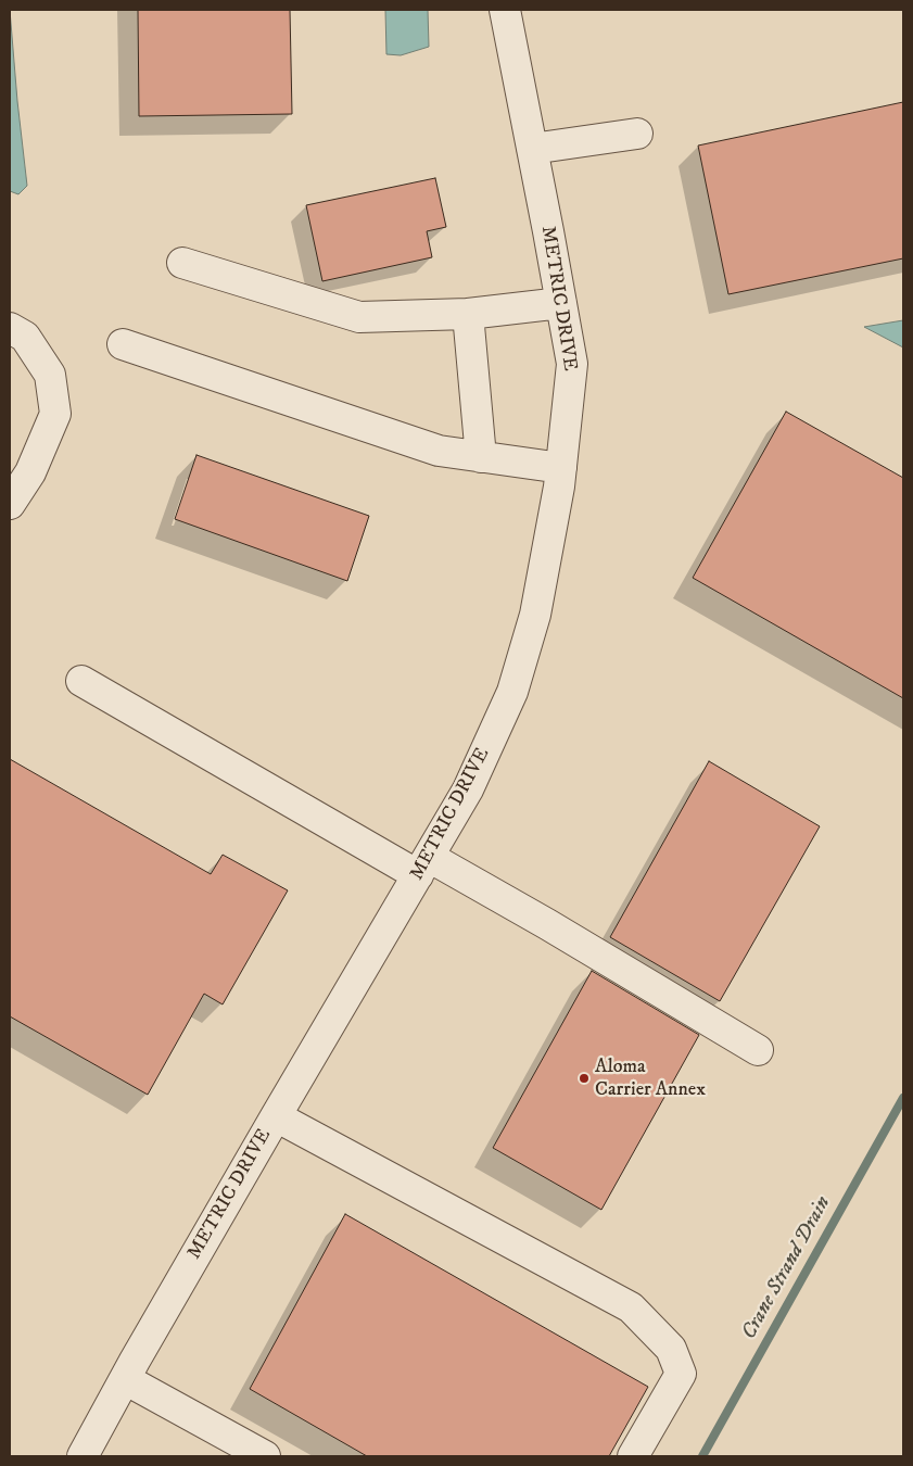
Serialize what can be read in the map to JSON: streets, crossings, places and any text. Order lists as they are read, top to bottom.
{
  "streets": {
    "street": ["METRIC DRIVE"]
  },
  "water": ["Crane Strand Drain"],
  "places": ["Aloma Carrier Annex"]
}
